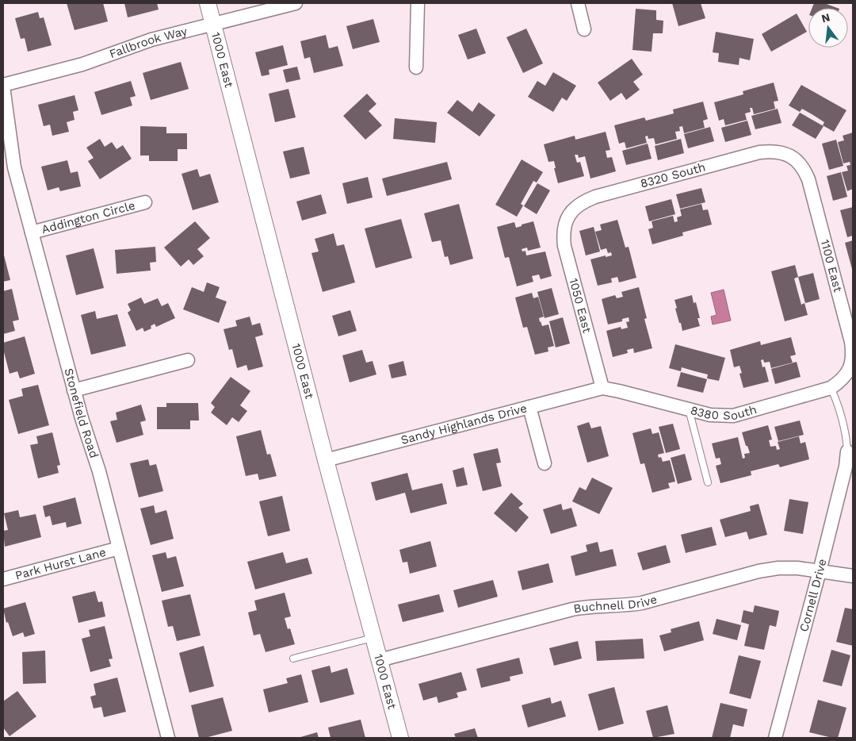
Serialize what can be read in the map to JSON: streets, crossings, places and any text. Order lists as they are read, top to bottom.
{
  "streets": {
    "street": [
      "Fallbrook Way",
      "1000 East",
      "8320 South",
      "Addington Circle",
      "1100 East",
      "1050 East",
      "8380 South",
      "Stonefield Road",
      "Sandy Highlands Drive",
      "Park Hurst Lane",
      "Cornell Drive",
      "Buchnell Drive"
    ]
  },
  "crossings": [
    ["Fallbrook Way", "1000 East"],
    ["Fallbrook Way", "Stonefield Road"],
    ["1000 East", "Sandy Highlands Drive"],
    ["1000 East", "Buchnell Drive"],
    ["8320 South", "1100 East"],
    ["8320 South", "1050 East"],
    ["Addington Circle", "Stonefield Road"],
    ["1100 East", "8380 South"],
    ["1050 East", "8380 South"],
    ["1050 East", "Sandy Highlands Drive"],
    ["8380 South", "Sandy Highlands Drive"],
    ["Stonefield Road", "Park Hurst Lane"],
    ["Cornell Drive", "Buchnell Drive"]
  ],
  "north": "top"
}
